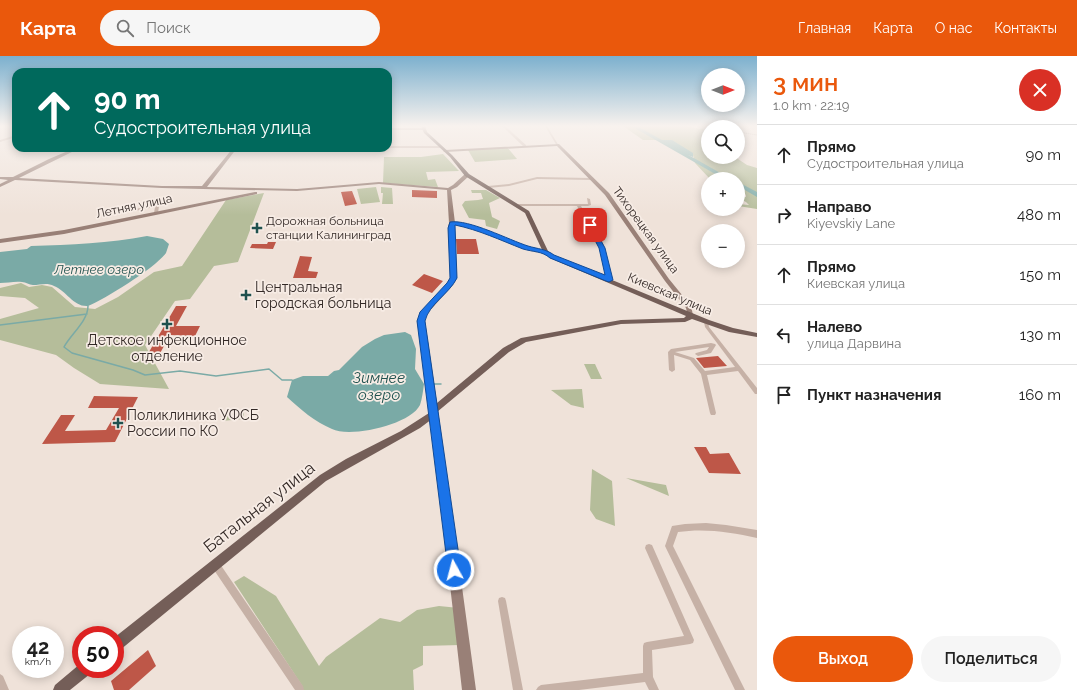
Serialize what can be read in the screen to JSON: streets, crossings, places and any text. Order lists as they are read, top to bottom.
{
  "streets": {
    "main road": ["Киевская улица", "Батальная улица"],
    "street": ["Летняя улица", "Тихорецкая улица"]
  },
  "crossings": [
    ["Тихорецкая улица", "Киевская улица"],
    ["Тихорецкая улица", "Батальная улица"],
    ["Киевская улица", "Батальная улица"]
  ],
  "water": ["Летнее озеро", "Зимнее озеро"],
  "places": {
    "health": [
      "Дорожная больница станции Калининград",
      "Центральная городская больница",
      "Детское инфекционное отделение",
      "Поликлиника УФСБ России по КО"
    ]
  },
  "north": "right",
  "page": {
    "header": "Карта",
    "search": "Поиск",
    "nav": [
      "Главная",
      "Карта",
      "О нас",
      "Контакты"
    ],
    "heading": ["3 мин", "1.0 km · 22:19"],
    "map_buttons": ["+", "−"],
    "turn": ["90 m", "Судостроительная улица"],
    "list": [
      {
        "name": "Прямо",
        "note": "Судостроительная улица",
        "value": "90 m"
      },
      {
        "name": "Направо",
        "note": "Kiyevskiy Lane",
        "value": "480 m"
      },
      {
        "name": "Прямо",
        "note": "Киевская улица",
        "value": "150 m"
      },
      {
        "name": "Налево",
        "note": "улица Дарвина",
        "value": "130 m"
      },
      {
        "name": "Пункт назначения",
        "value": "160 m"
      }
    ],
    "speed": "42 km/h",
    "limit": "50",
    "buttons": ["Выход", "Поделиться"]
  }
}
